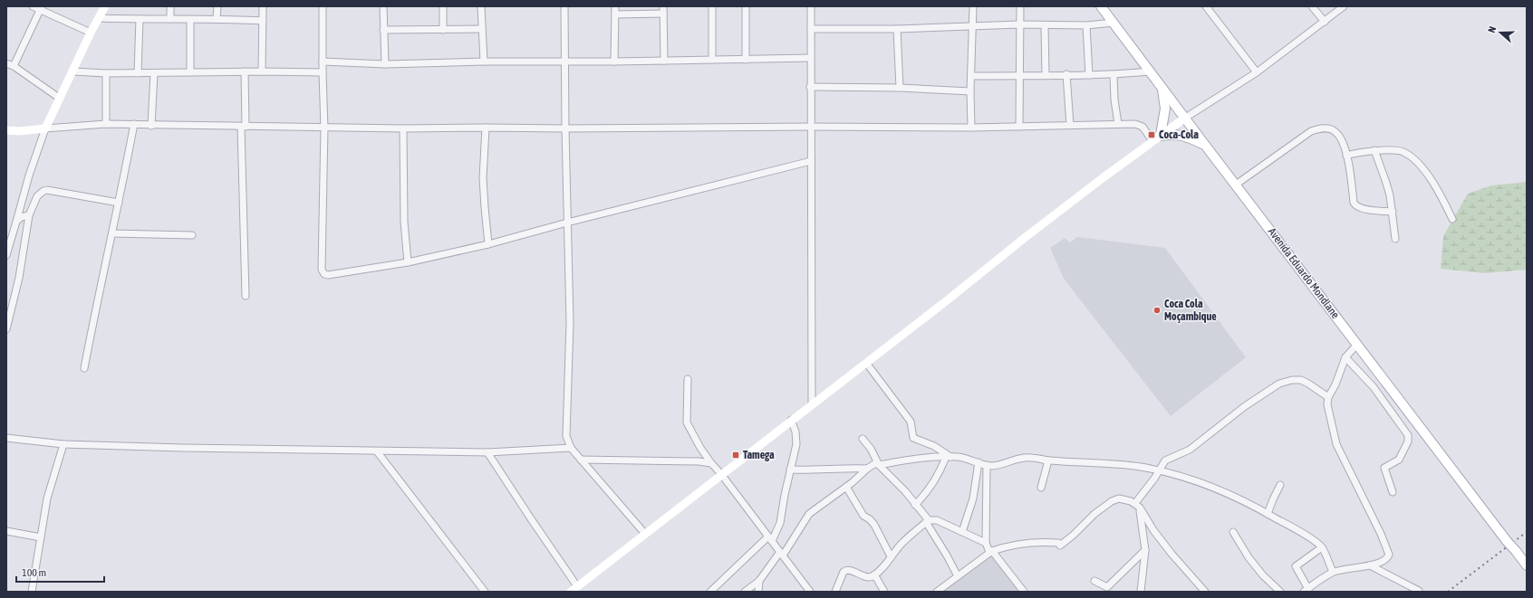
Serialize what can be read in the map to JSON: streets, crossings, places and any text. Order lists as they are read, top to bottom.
{
  "streets": {
    "main road": ["Avenida Eduardo Mondlane"]
  },
  "places": {
    "transit": ["Coca-Cola", "Tamega"],
    "other": ["Coca Cola Moçambique"]
  },
  "scale_bar": "100 m",
  "north": "left"
}
